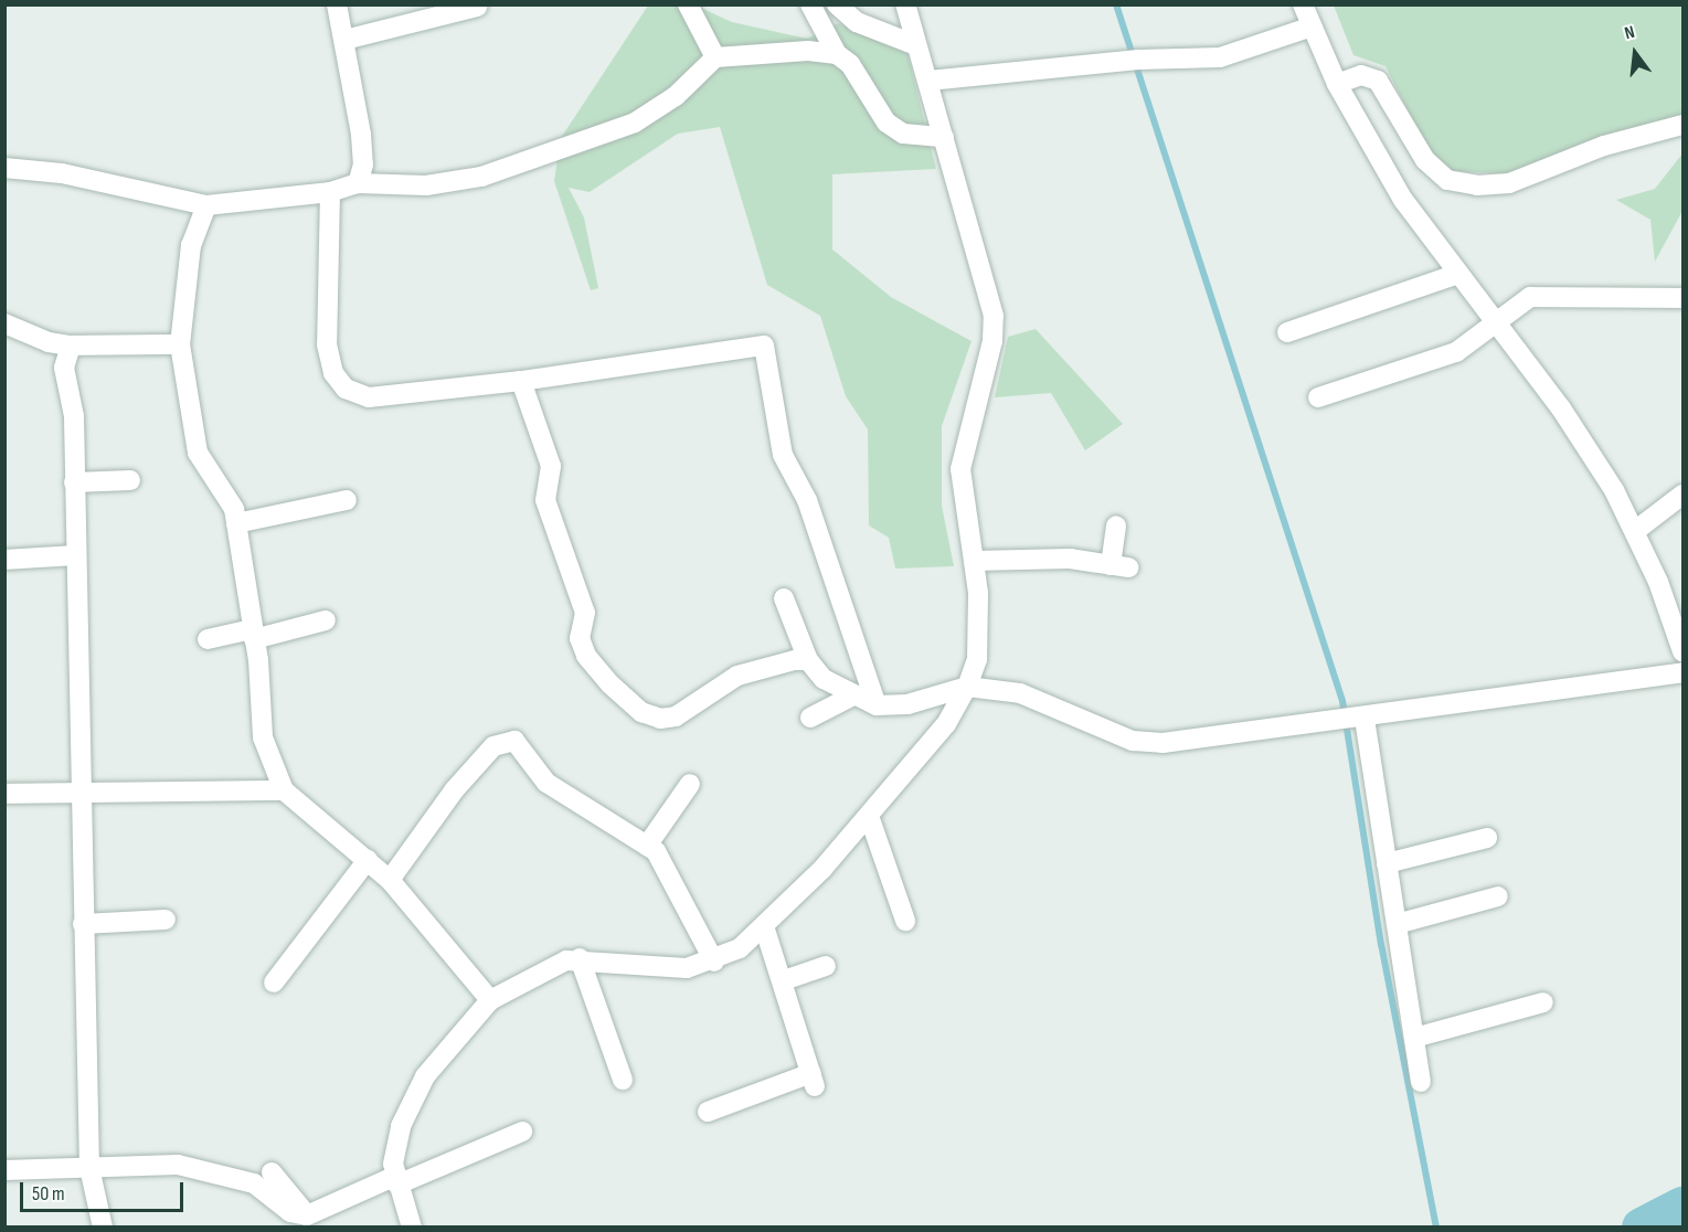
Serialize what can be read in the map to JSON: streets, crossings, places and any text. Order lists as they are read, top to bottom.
{
  "scale_bar": "50 m",
  "north": "top"
}
